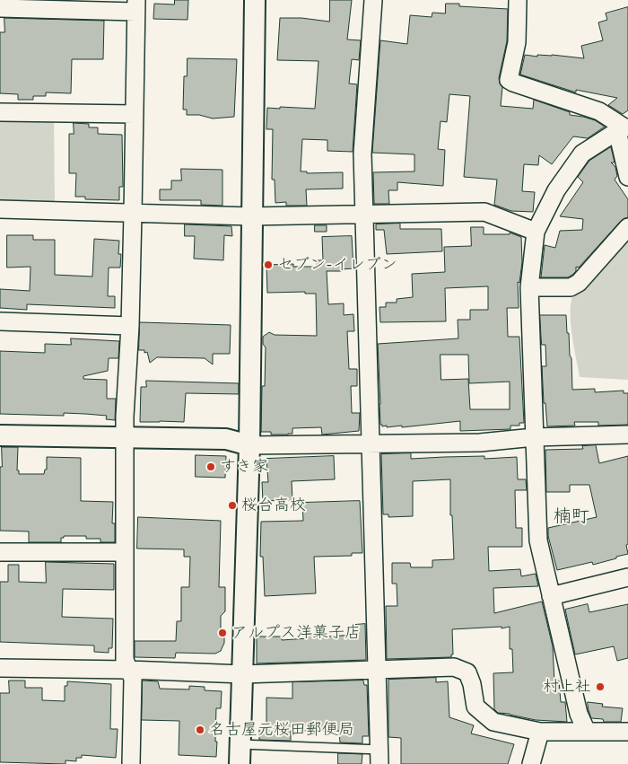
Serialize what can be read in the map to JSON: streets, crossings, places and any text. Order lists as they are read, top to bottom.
{
  "districts": ["楠町"],
  "places": [
    "セブン-イレブン",
    "すき家",
    "桜台高校",
    "アルプス洋菓子店",
    "村上社",
    "名古屋元桜田郵便局"
  ]
}
